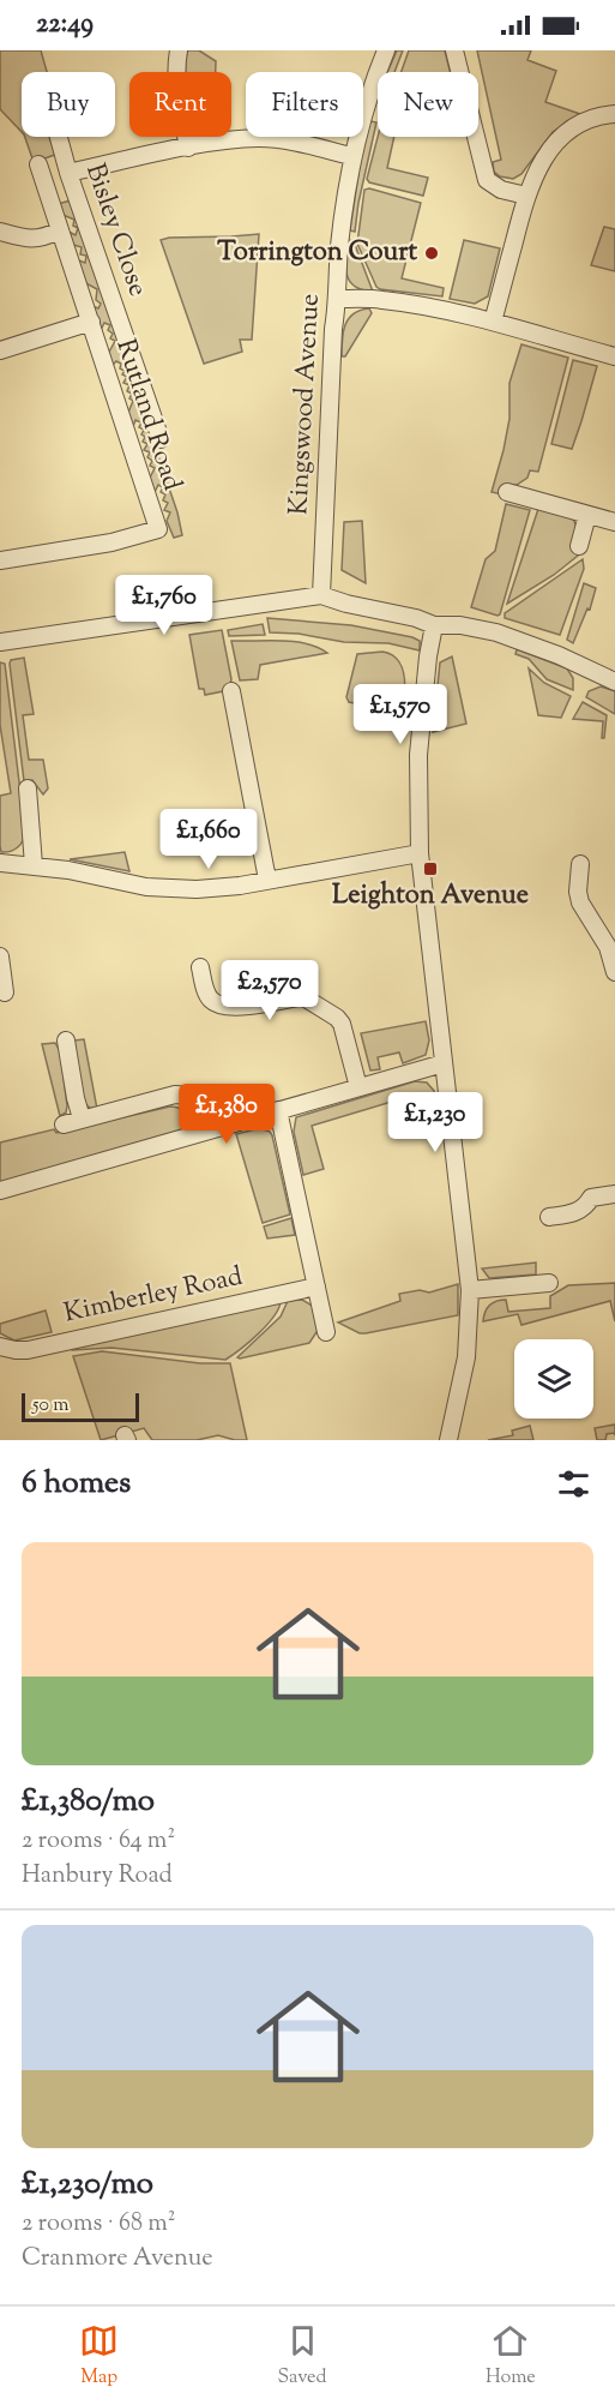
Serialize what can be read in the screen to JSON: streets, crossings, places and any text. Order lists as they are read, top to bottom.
{
  "streets": {
    "street": [
      "Bisley Close",
      "Kingswood Avenue",
      "Rutland Road",
      "Kimberley Road"
    ]
  },
  "places": {
    "other": ["Torrington Court"],
    "transit": ["Leighton Avenue"]
  },
  "scale_bar": "50 m",
  "page": {
    "status": "22:49",
    "chip": [
      "Buy",
      "Rent",
      "Filters",
      "New"
    ],
    "price": [
      "£1,760",
      "£1,570",
      "£1,660",
      "£2,570",
      "£1,380",
      "£1,230"
    ],
    "scale": "50 m",
    "heading": "6 homes",
    "list": [
      {
        "name": "£1,380/mo",
        "note": "2 rooms · 64 m² · Hanbury Road"
      },
      {
        "name": "£1,230/mo",
        "note": "2 rooms · 68 m² · Cranmore Avenue"
      }
    ],
    "tabs": ["Map", "Saved", "Home"]
  }
}
